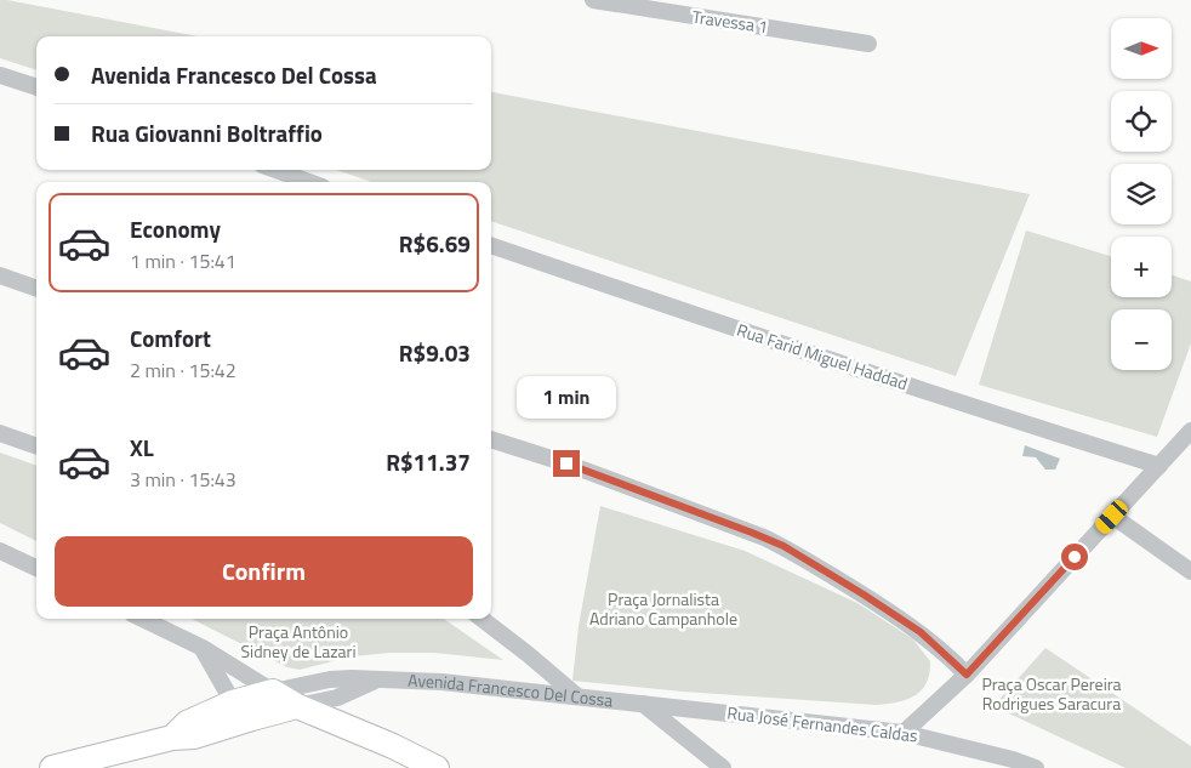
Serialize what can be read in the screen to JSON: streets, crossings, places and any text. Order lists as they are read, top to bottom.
{
  "streets": {
    "main road": ["Avenida Francesco Del Cossa"],
    "street": ["Travessa 1", "Rua Farid Miguel Haddad", "Rua José Fernandes Caldas"]
  },
  "crossings": [
    ["Avenida Francesco Del Cossa", "Rua José Fernandes Caldas"]
  ],
  "parks": ["Praça Jornalista Adriano Campanhole", "Praça Antônio Sidney de Lazari", "Praça Oscar Pereira Rodrigues Saracura"],
  "north": "right",
  "page": {
    "map_buttons": ["+", "−"],
    "banner": ["Avenida Francesco Del Cossa", "Rua Giovanni Boltraffio"],
    "list": [
      {
        "name": "Economy",
        "note": "1 min · 15:41",
        "value": "R$6.69"
      },
      {
        "name": "Comfort",
        "note": "2 min · 15:42",
        "value": "R$9.03"
      },
      {
        "name": "XL",
        "note": "3 min · 15:43",
        "value": "R$11.37"
      }
    ],
    "bubble": "1 min",
    "buttons": "Confirm"
  }
}
